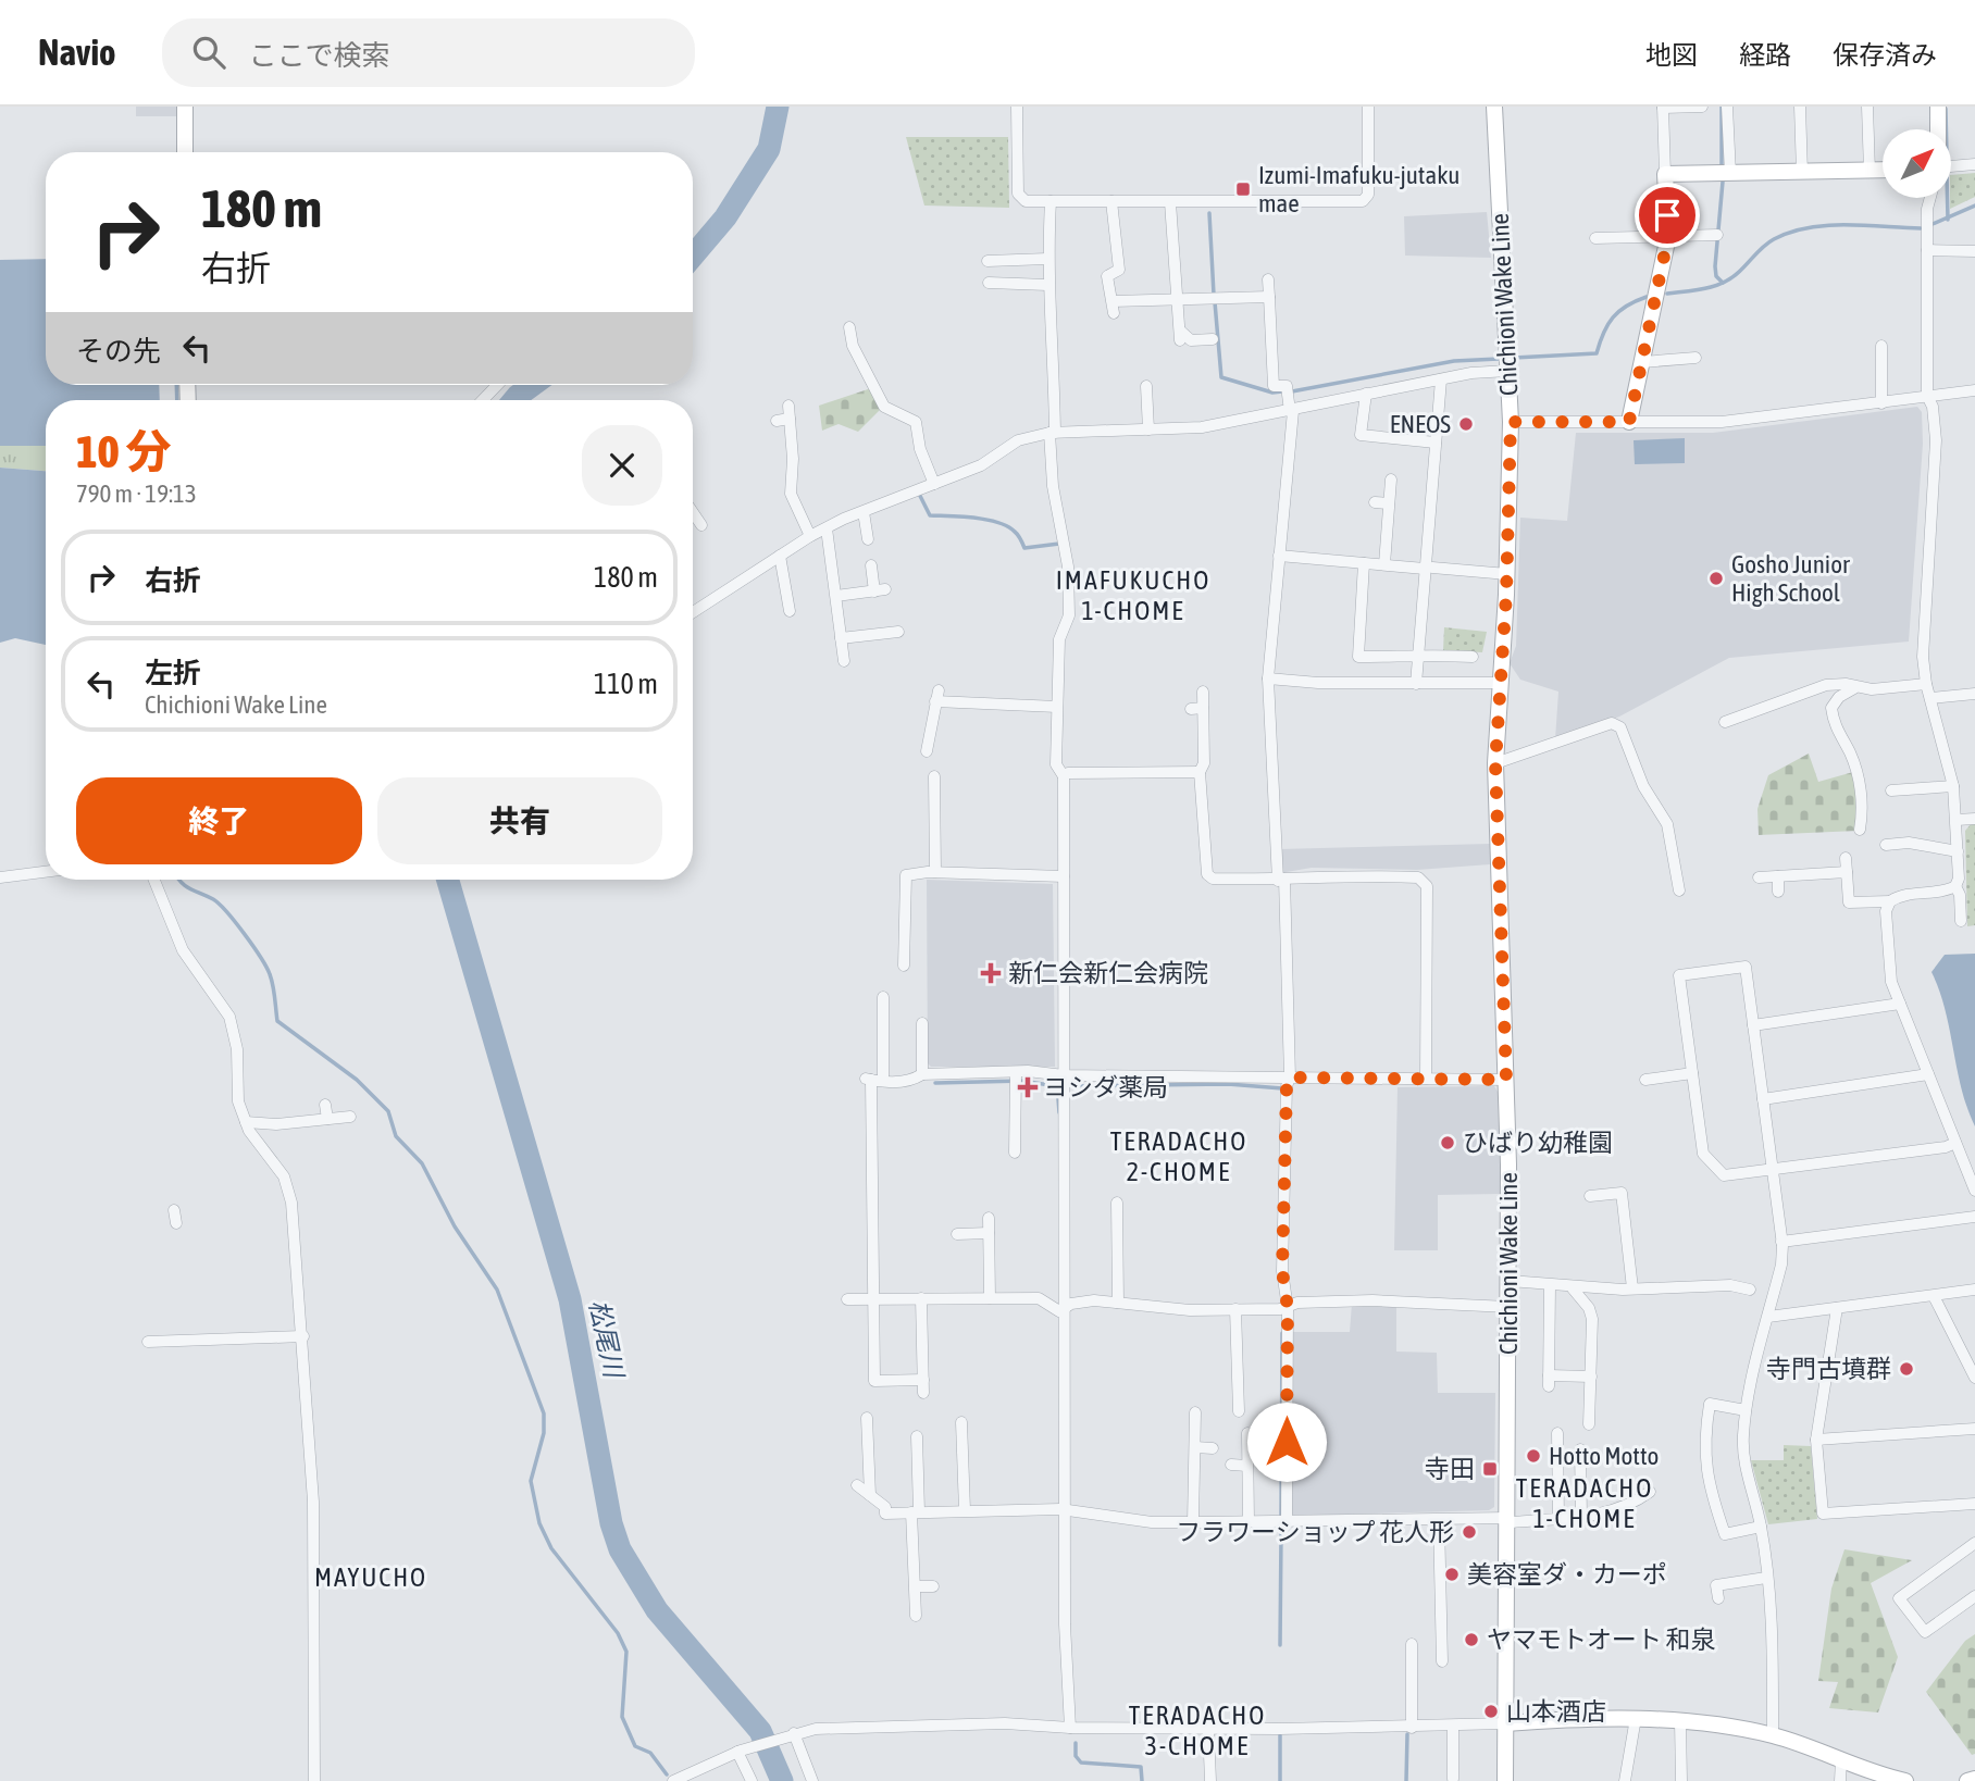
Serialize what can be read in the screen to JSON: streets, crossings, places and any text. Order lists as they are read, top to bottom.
{
  "streets": {
    "main road": ["Chichioni Wake Line"]
  },
  "districts": [
    "IMAFUKUCHO 1-CHOME",
    "TERADACHO 2-CHOME",
    "TERADACHO 1-CHOME",
    "MAYUCHO",
    "TERADACHO 3-CHOME"
  ],
  "water": ["松尾川"],
  "places": {
    "transit": ["Izumi-Imafuku-jutaku mae", "寺田"],
    "other": [
      "ENEOS",
      "Gosho Junior High School",
      "ひばり幼稚園",
      "寺門古墳群",
      "Hotto Motto",
      "フラワーショップ 花人形",
      "美容室ダ・カーポ",
      "ヤマモトオート 和泉",
      "山本酒店"
    ],
    "health": ["新仁会新仁会病院", "ヨシダ薬局"]
  },
  "north": "top right",
  "page": {
    "header": "Navio",
    "search": "ここで検索",
    "nav": ["地図", "経路", "保存済み"],
    "turn": ["180 m", "右折"],
    "then": "その先",
    "heading": ["10 分", "790 m · 19:13"],
    "list": [
      {
        "name": "右折",
        "value": "180 m"
      },
      {
        "name": "左折",
        "note": "Chichioni Wake Line",
        "value": "110 m"
      }
    ],
    "buttons": ["終了", "共有"]
  }
}
